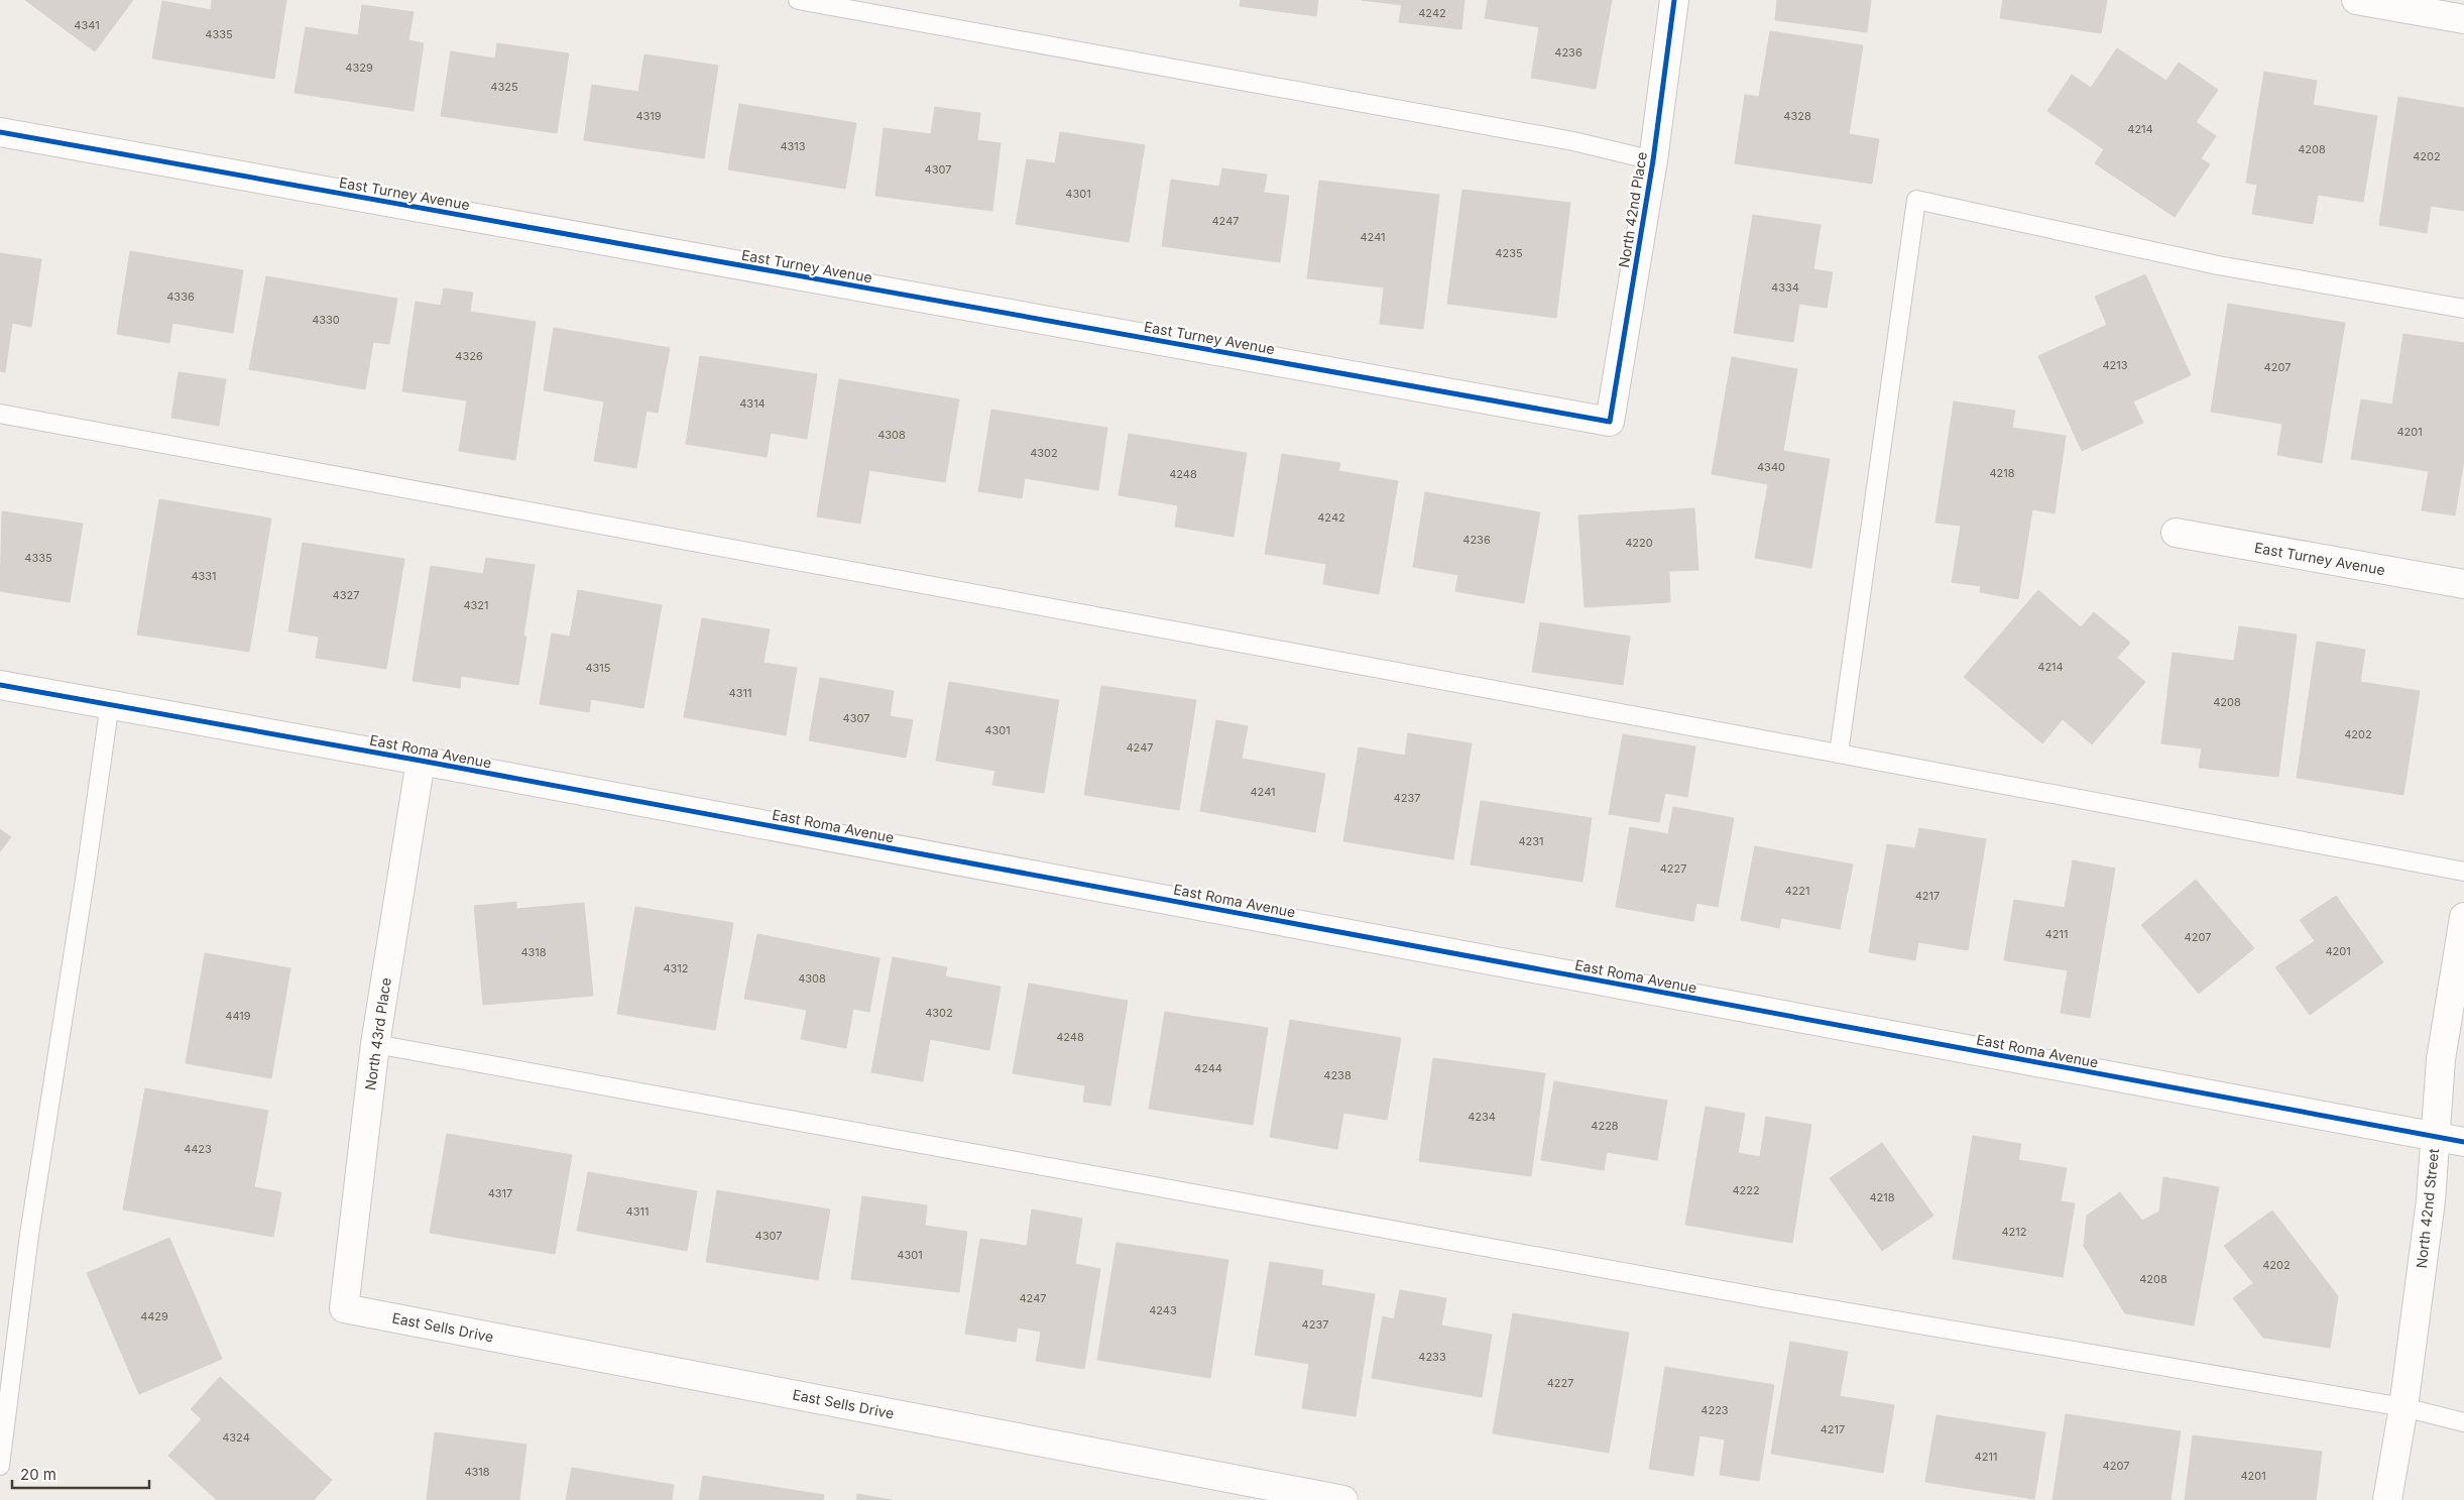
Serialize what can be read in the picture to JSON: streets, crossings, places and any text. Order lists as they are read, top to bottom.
{
  "streets": {
    "street": [
      "East Turney Avenue",
      "North 42nd Place",
      "East Roma Avenue",
      "North 43rd Place",
      "North 42nd Street",
      "East Sells Drive"
    ]
  },
  "crossings": [
    ["East Turney Avenue", "North 42nd Place"],
    ["East Roma Avenue", "North 43rd Place"],
    ["East Roma Avenue", "North 42nd Street"],
    ["North 43rd Place", "East Sells Drive"]
  ],
  "house_numbers": [
    "4242",
    "4341",
    "4335",
    "4236",
    "4329",
    "4325",
    "4319",
    "4328",
    "4214",
    "4313",
    "4208",
    "4202",
    "4307",
    "4301",
    "4247",
    "4241",
    "4235",
    "4334",
    "4336",
    "4330",
    "4326",
    "4213",
    "4207",
    "4314",
    "4201",
    "4308",
    "4302",
    "4340",
    "4218",
    "4248",
    "4242",
    "4236",
    "4220",
    "4335",
    "4331",
    "4327",
    "4321",
    "4214",
    "4315",
    "4311",
    "4208",
    "4307",
    "4301",
    "4202",
    "4247",
    "4241",
    "4237",
    "4231",
    "4227",
    "4221",
    "4217",
    "4211",
    "4207",
    "4201",
    "4318",
    "4312",
    "4308",
    "4302",
    "4419",
    "4248",
    "4244",
    "4238",
    "4234",
    "4228",
    "4423",
    "4222",
    "4317",
    "4218",
    "4311",
    "4212",
    "4307",
    "4301",
    "4202",
    "4208",
    "4247",
    "4243",
    "4429",
    "4237",
    "4233",
    "4227",
    "4223",
    "4217",
    "4324",
    "4211",
    "4207",
    "4318",
    "4201"
  ],
  "scale_bar": "20 m"
}
